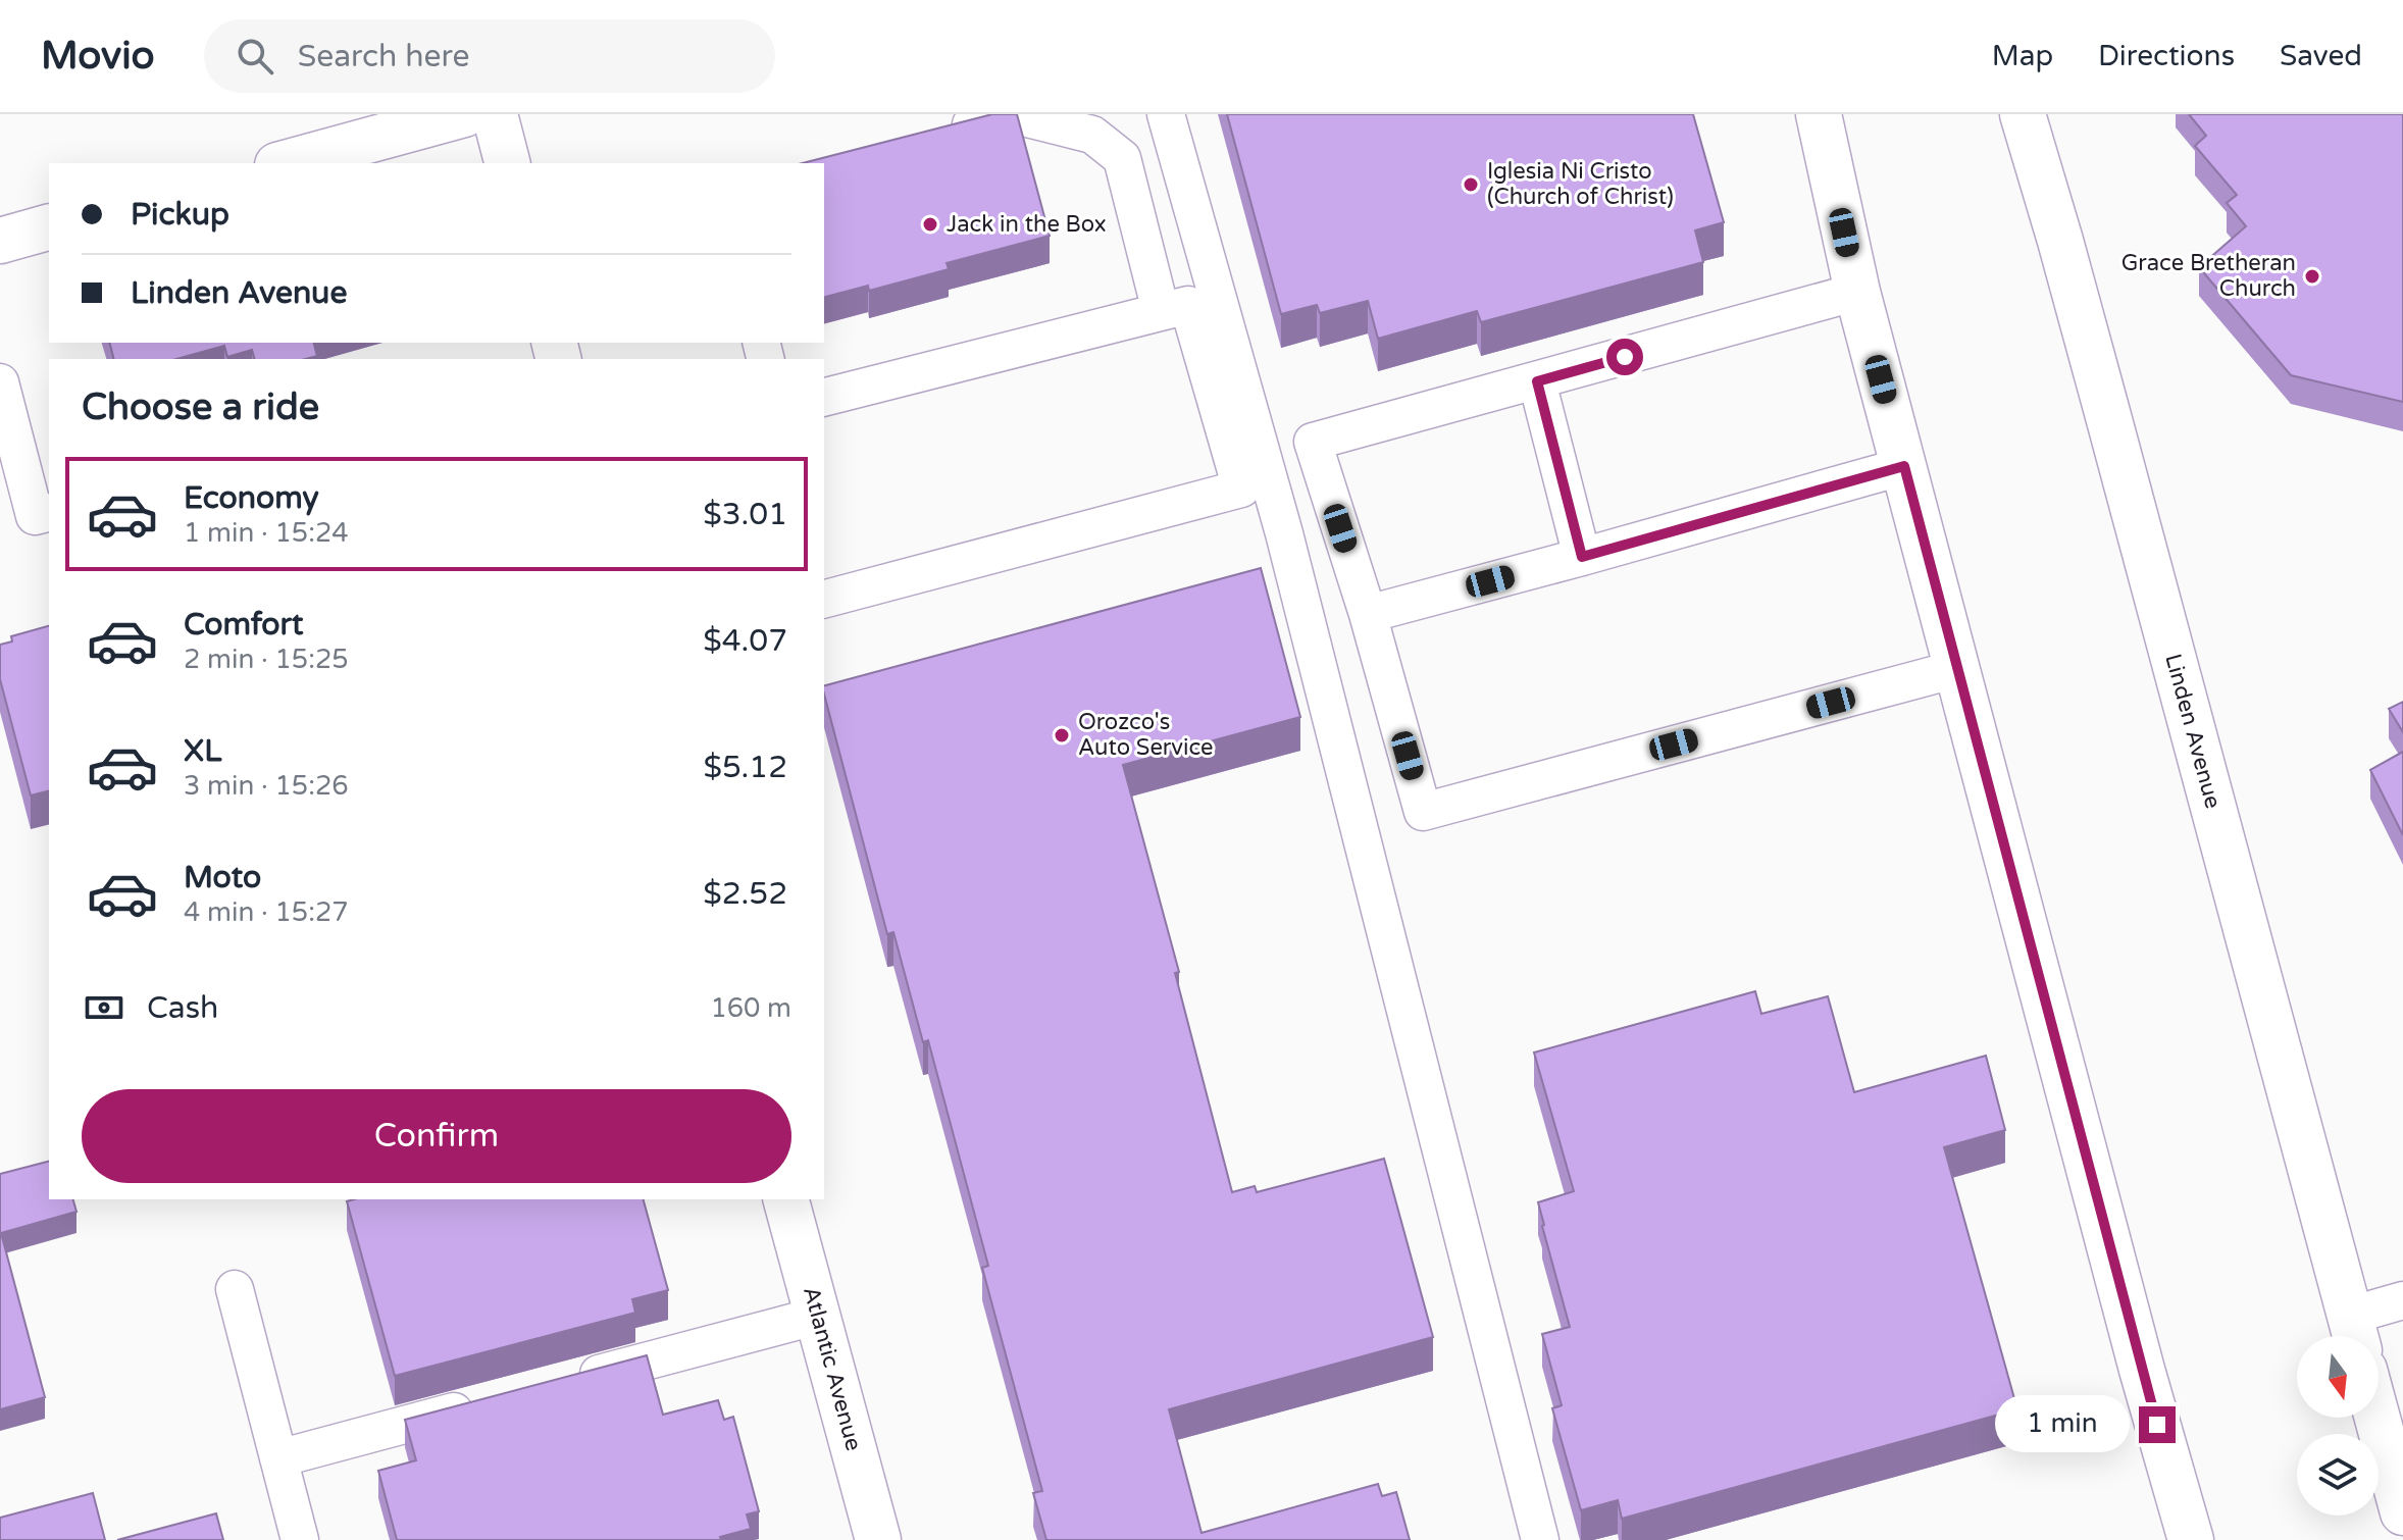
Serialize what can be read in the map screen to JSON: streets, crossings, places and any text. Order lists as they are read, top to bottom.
{
  "streets": {
    "street": ["Linden Avenue", "Atlantic Avenue"]
  },
  "places": [
    "Iglesia Ni Cristo (Church of Christ)",
    "Jack in the Box",
    "Grace Bretheran Church",
    "Orozco's Auto Service"
  ],
  "north": "bottom",
  "page": {
    "header": "Movio",
    "search": "Search here",
    "nav": ["Map", "Directions", "Saved"],
    "banner": ["Pickup", "Linden Avenue"],
    "heading": "Choose a ride",
    "list": [
      {
        "name": "Economy",
        "note": "1 min · 15:24",
        "value": "$3.01"
      },
      {
        "name": "Comfort",
        "note": "2 min · 15:25",
        "value": "$4.07"
      },
      {
        "name": "XL",
        "note": "3 min · 15:26",
        "value": "$5.12"
      },
      {
        "name": "Moto",
        "note": "4 min · 15:27",
        "value": "$2.52"
      }
    ],
    "pay": ["Cash", "160 m"],
    "buttons": "Confirm",
    "bubble": "1 min"
  }
}
